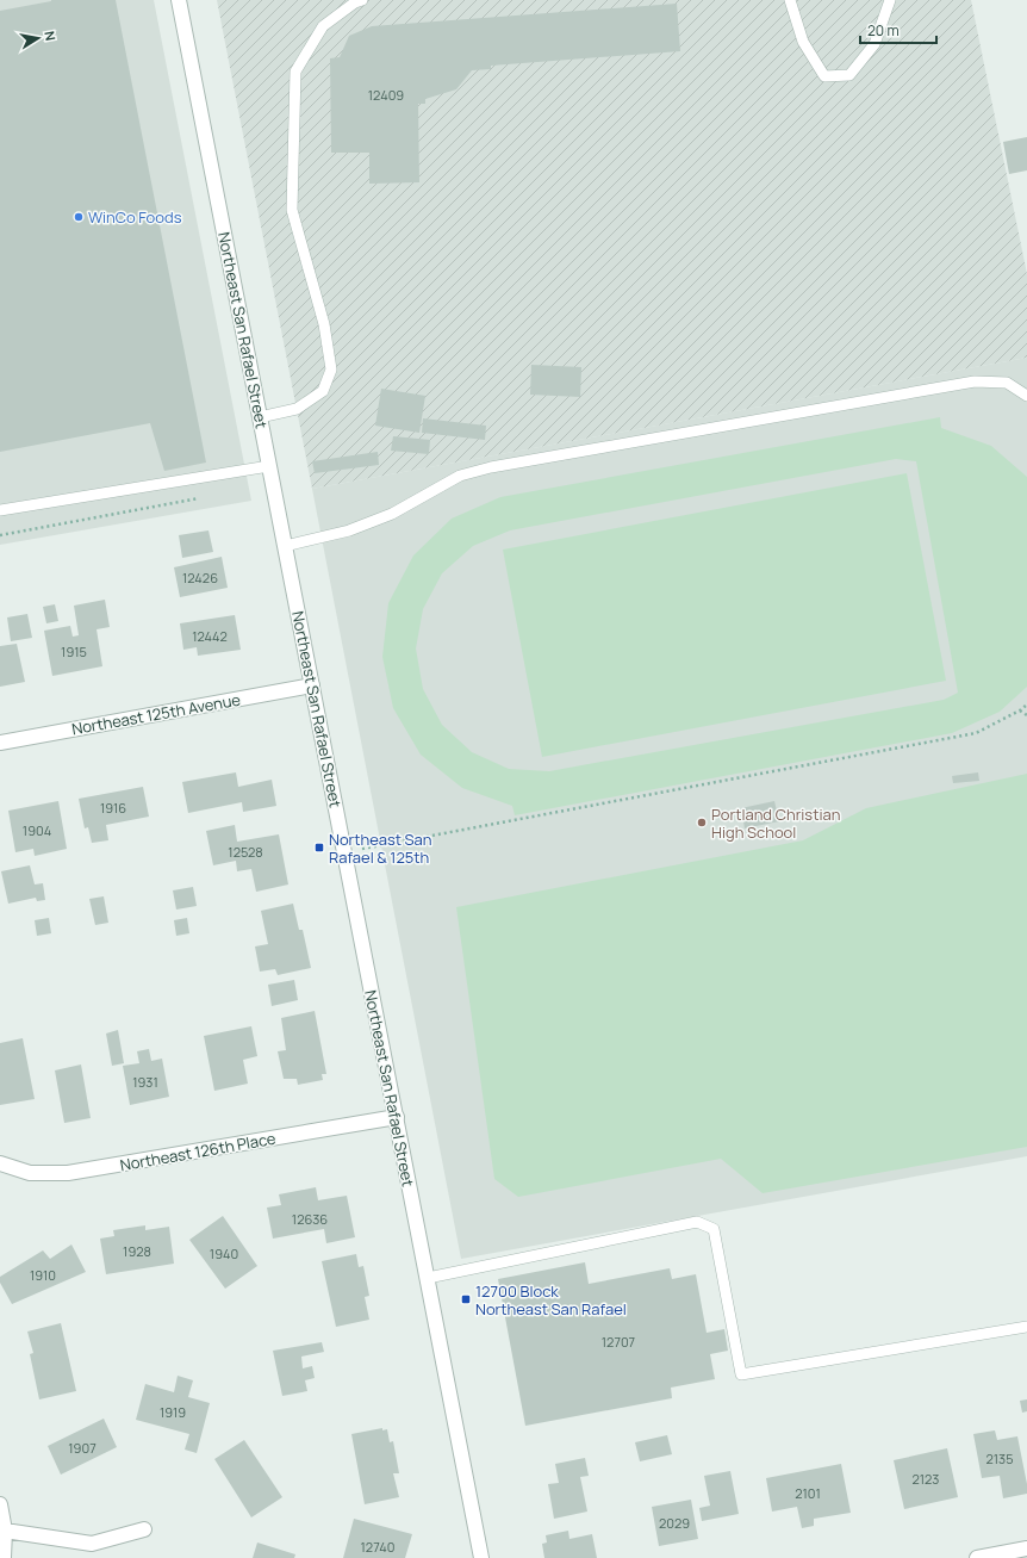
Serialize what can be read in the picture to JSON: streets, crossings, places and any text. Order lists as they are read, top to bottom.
{
  "streets": {
    "street": ["Northeast San Rafael Street", "Northeast 125th Avenue", "Northeast 126th Place"]
  },
  "crossings": [
    ["Northeast San Rafael Street", "Northeast 125th Avenue"],
    ["Northeast San Rafael Street", "Northeast 126th Place"]
  ],
  "places": {
    "other": ["WinCo Foods", "Portland Christian High School"],
    "transit": ["Northeast San Rafael & 125th", "12700 Block Northeast San Rafael"]
  },
  "house_numbers": [
    "12409",
    "12426",
    "12442",
    "1915",
    "1916",
    "1904",
    "12528",
    "1931",
    "12636",
    "1928",
    "1940",
    "1910",
    "12707",
    "1919",
    "1907",
    "2135",
    "2123",
    "2101",
    "2029",
    "12740"
  ],
  "scale_bar": "20 m",
  "north": "right"
}
